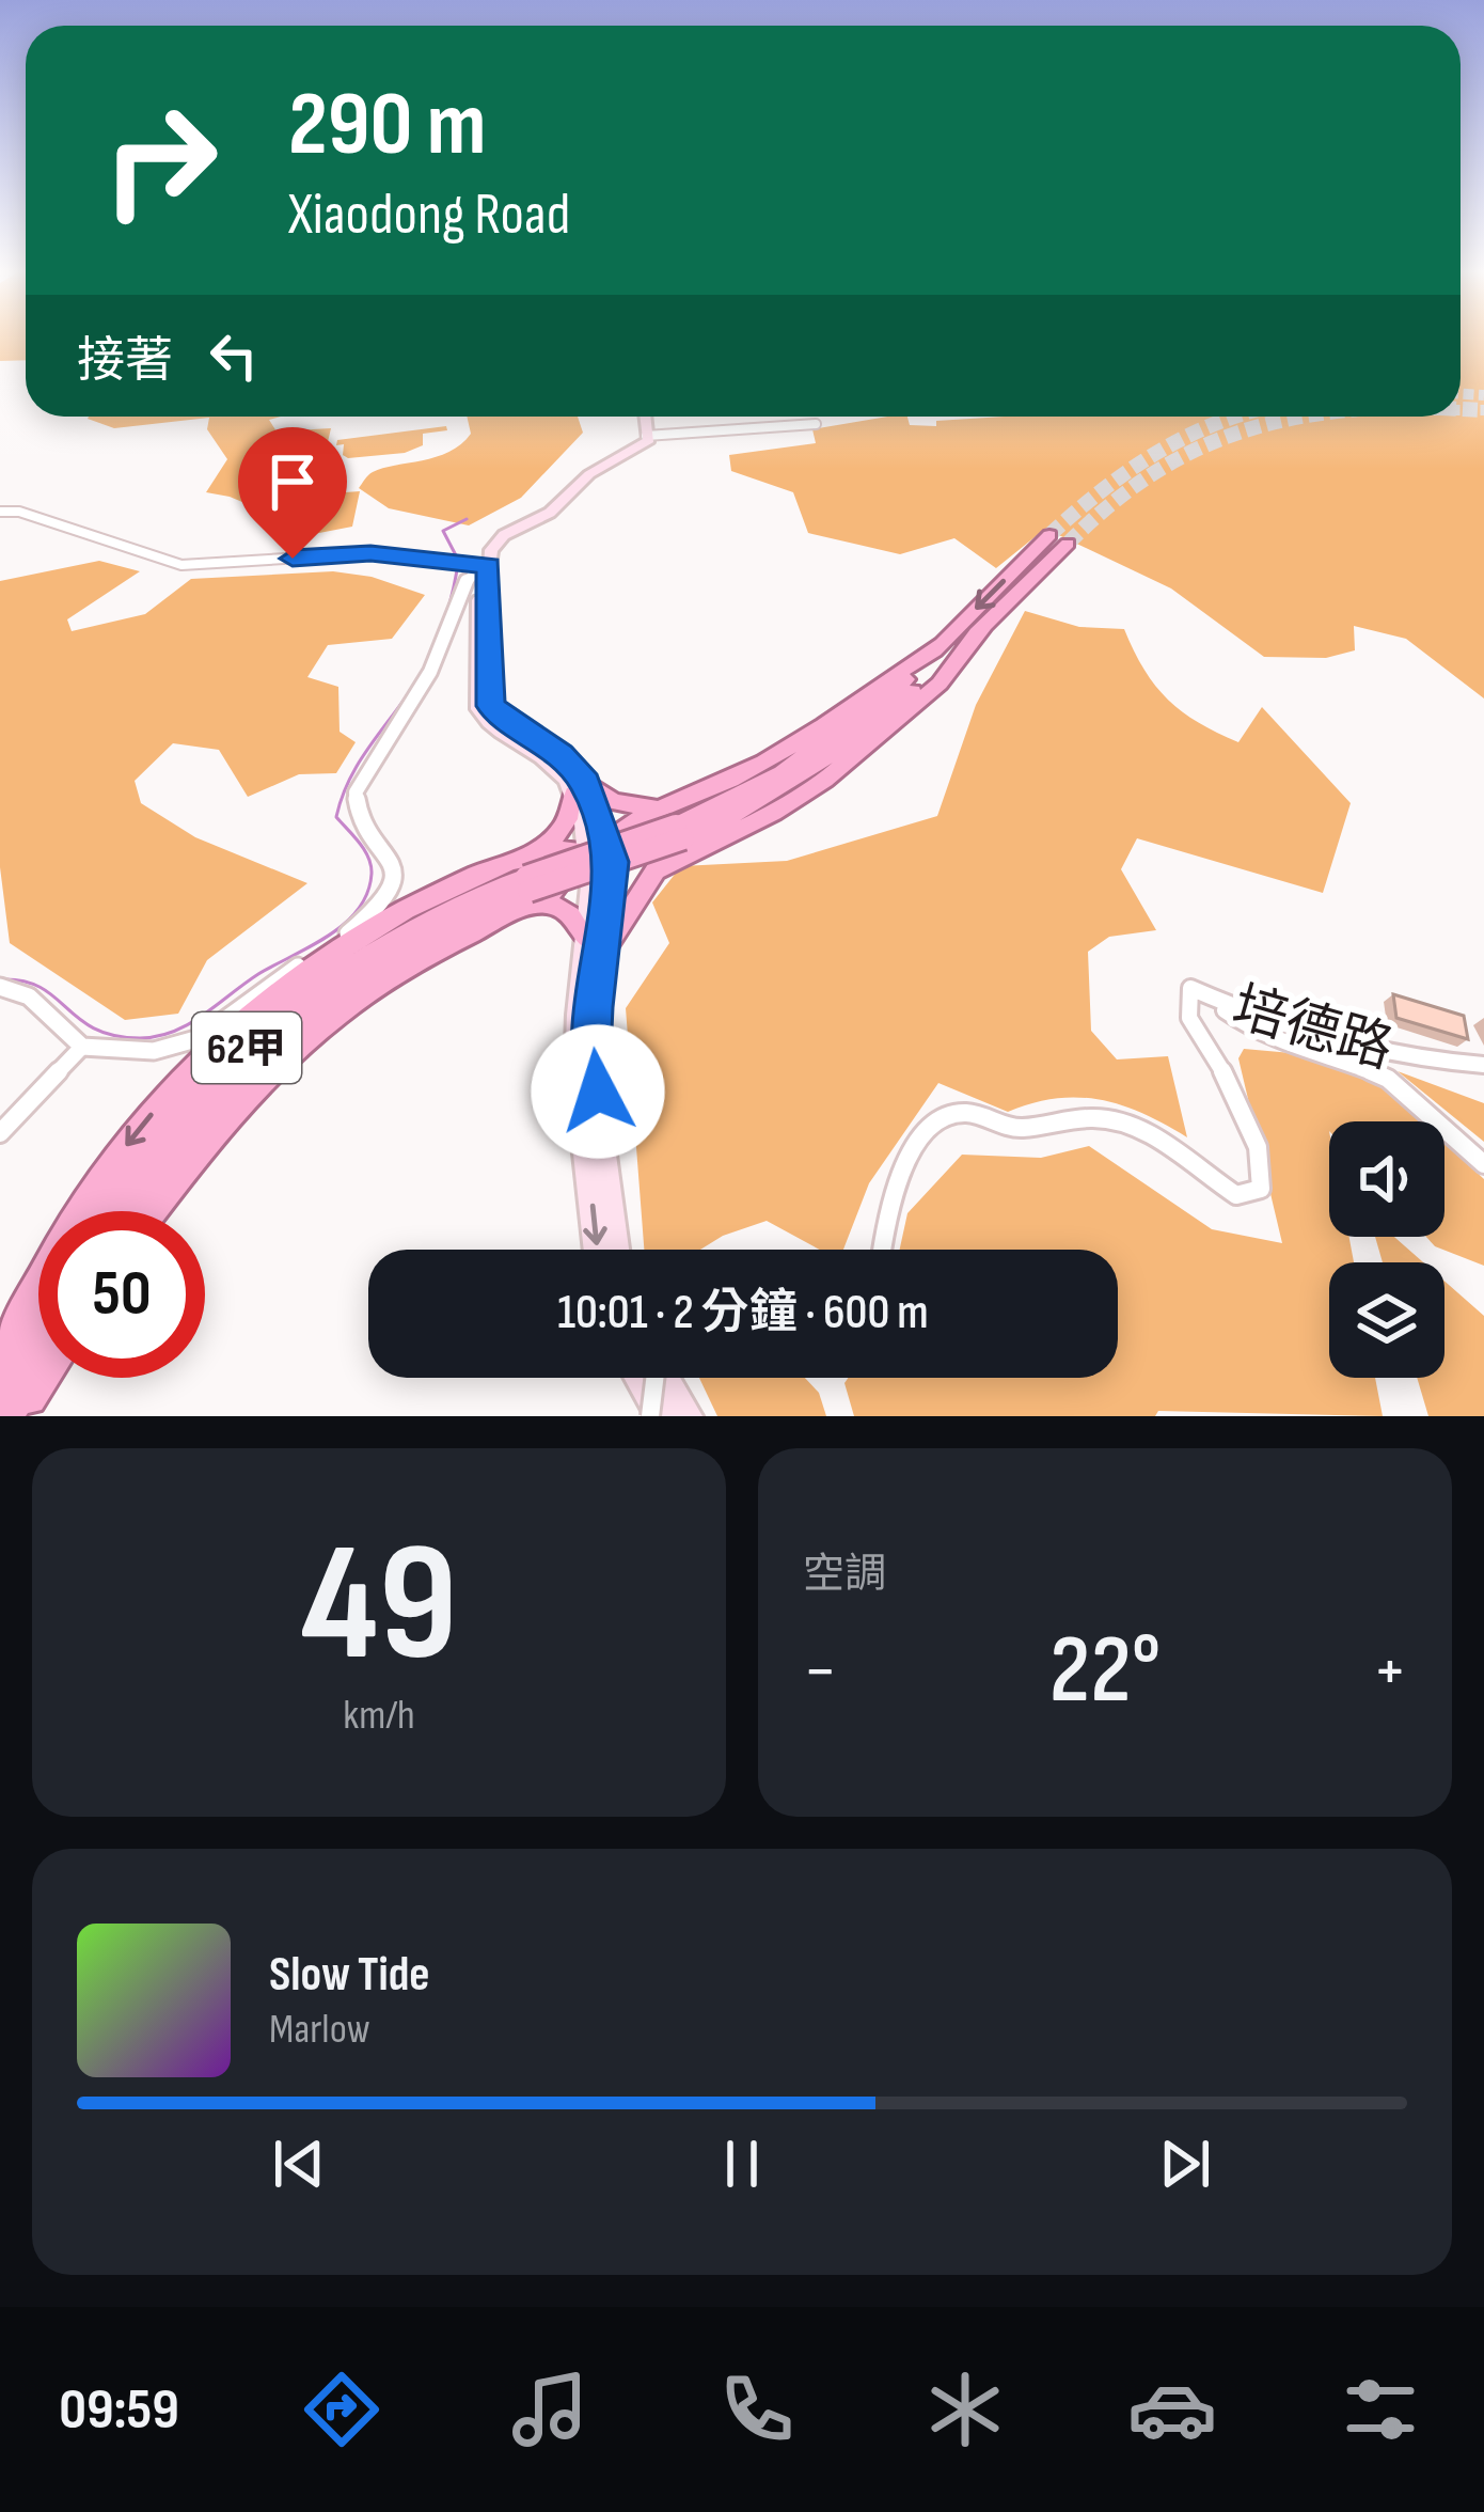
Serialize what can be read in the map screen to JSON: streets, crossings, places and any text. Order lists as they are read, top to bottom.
{
  "streets": {
    "highway": ["62甲"],
    "street": ["培德路"]
  },
  "page": {
    "turn": ["290 m", "Xiaodong Road"],
    "then": "接著",
    "limit": "50",
    "trip": "10:01 · 2 分鐘 · 600 m",
    "tile": [
      ["49", "km/h"],
      "空調"
    ],
    "heat": ["−", "22°", "+"],
    "song": ["Slow Tide", "Marlow"],
    "tabs": "09:59"
  }
}
